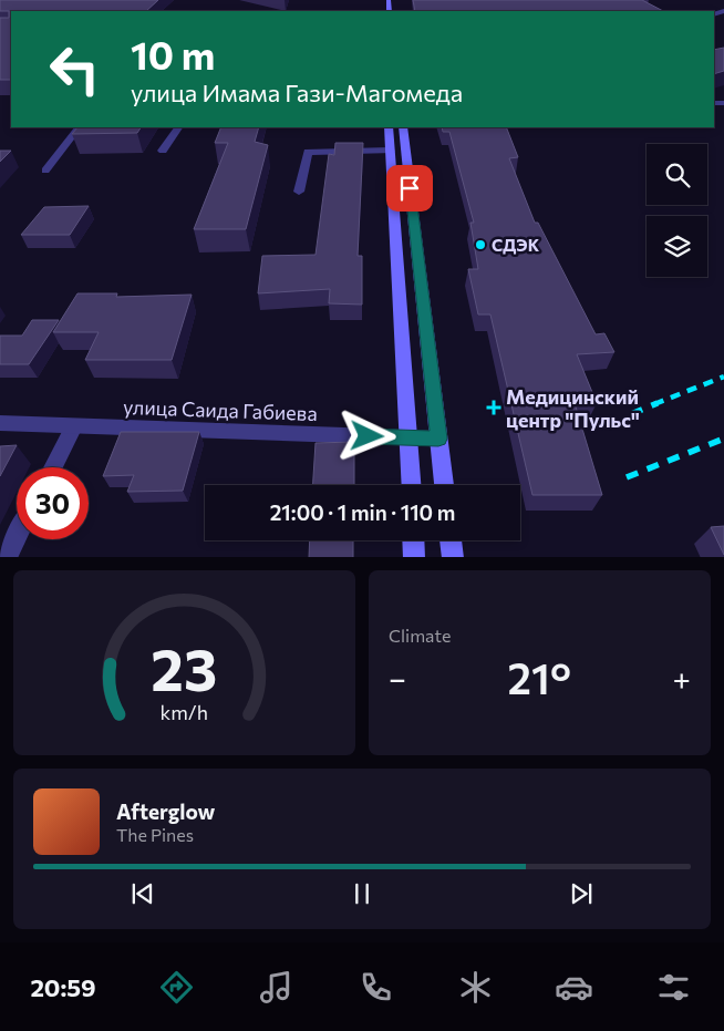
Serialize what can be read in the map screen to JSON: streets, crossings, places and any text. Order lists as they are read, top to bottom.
{
  "streets": {
    "street": ["улица Саида Габиева"]
  },
  "places": {
    "other": ["СДЭК"],
    "health": ["Медицинский центр \"Пульс\""]
  },
  "page": {
    "turn": ["10 m", "улица Имама Гази-Магомеда"],
    "limit": "30",
    "trip": "21:00 · 1 min · 110 m",
    "tile": "Climate",
    "heat": ["−", "21°", "+"],
    "song": ["Afterglow", "The Pines"],
    "tabs": "20:59",
    "gauge": ["23", "km/h"]
  }
}
